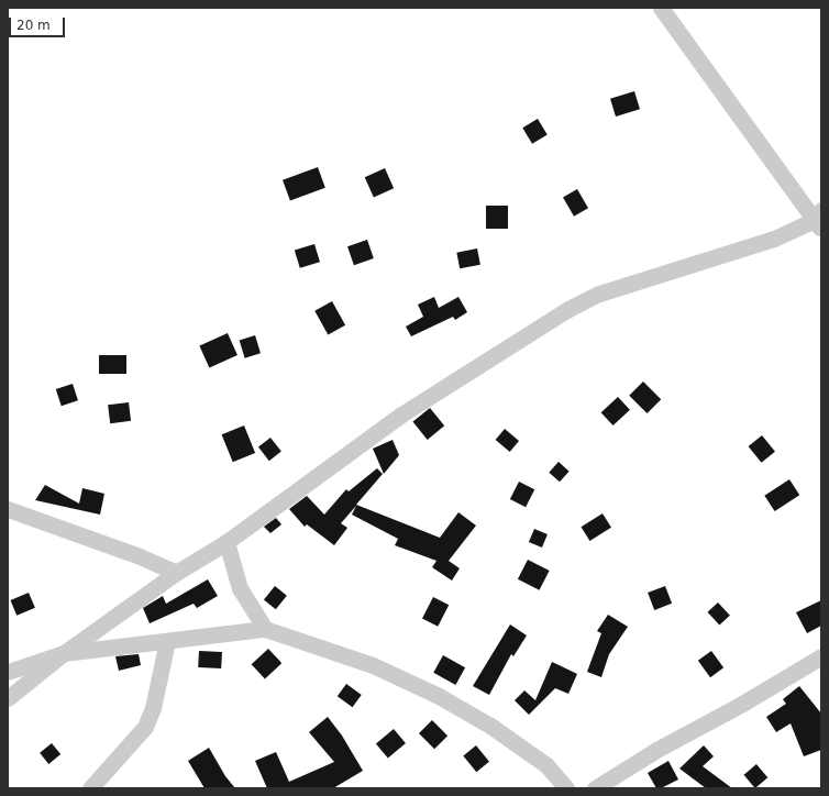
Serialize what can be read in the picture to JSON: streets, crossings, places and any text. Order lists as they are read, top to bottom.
{
  "scale_bar": "20 m"
}
